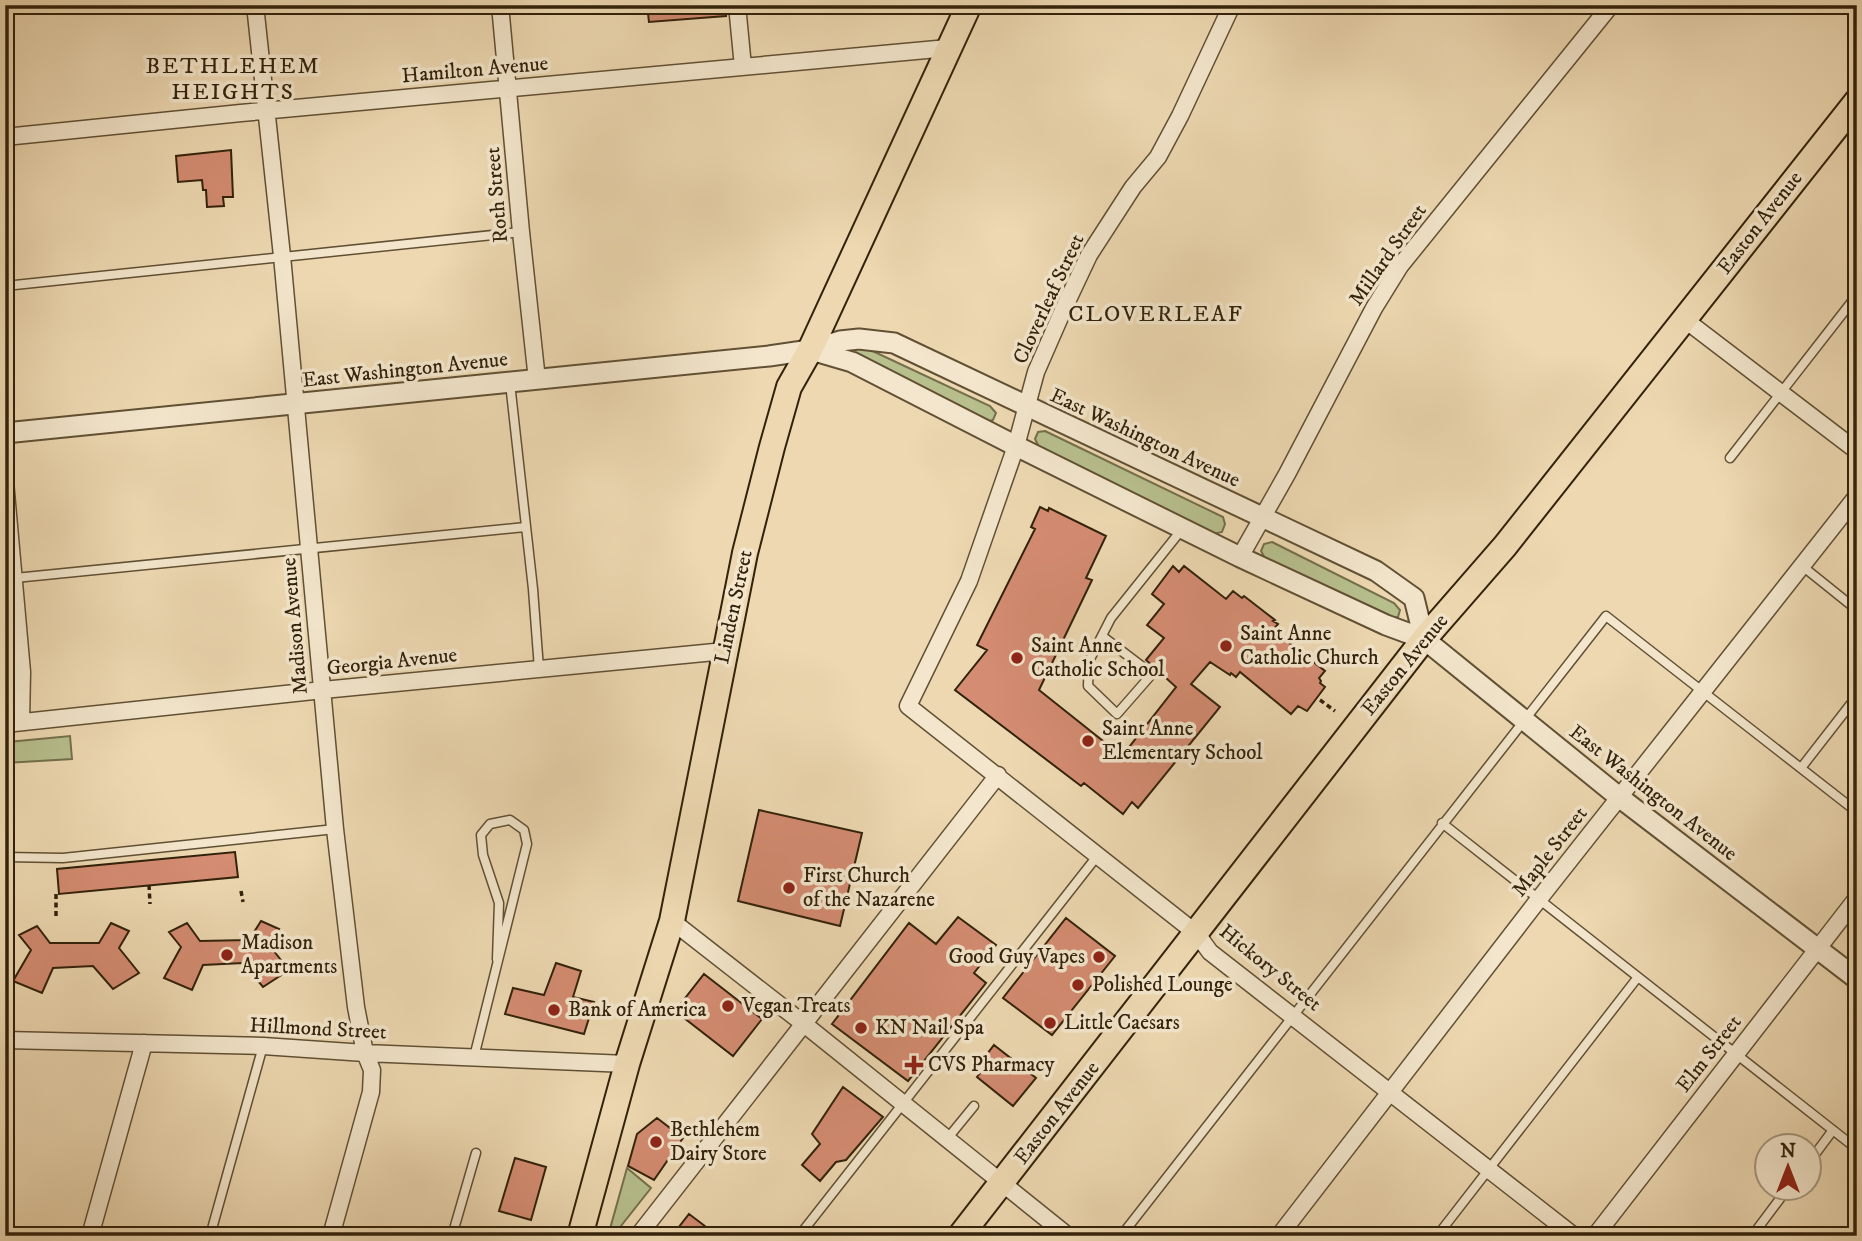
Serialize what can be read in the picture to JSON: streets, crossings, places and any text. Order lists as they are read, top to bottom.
{
  "streets": {
    "main road": ["Easton Avenue", "Linden Street"],
    "street": [
      "Hamilton Avenue",
      "Roth Street",
      "Millard Street",
      "Cloverleaf Street",
      "East Washington Avenue",
      "Madison Avenue",
      "Georgia Avenue",
      "Maple Street",
      "Hickory Street",
      "Hillmond Street",
      "Elm Street"
    ]
  },
  "crossings": [
    ["Hamilton Avenue", "Roth Street"],
    ["Hamilton Avenue", "Linden Street"],
    ["Hamilton Avenue", "Madison Avenue"],
    ["Roth Street", "East Washington Avenue"],
    ["Easton Avenue", "East Washington Avenue"],
    ["Easton Avenue", "Hickory Street"],
    ["Millard Street", "East Washington Avenue"],
    ["Cloverleaf Street", "East Washington Avenue"],
    ["Cloverleaf Street", "Hickory Street"],
    ["East Washington Avenue", "Linden Street"],
    ["East Washington Avenue", "Madison Avenue"],
    ["East Washington Avenue", "Maple Street"],
    ["East Washington Avenue", "Elm Street"],
    ["Linden Street", "Georgia Avenue"],
    ["Linden Street", "Hillmond Street"],
    ["Madison Avenue", "Georgia Avenue"],
    ["Madison Avenue", "Hillmond Street"],
    ["Maple Street", "Hickory Street"]
  ],
  "districts": ["BETHLEHEM HEIGHTS", "CLOVERLEAF"],
  "places": {
    "other": [
      "Saint Anne Catholic Church",
      "Saint Anne Catholic School",
      "Saint Anne Elementary School",
      "First Church of the Nazarene",
      "Madison Apartments",
      "Good Guy Vapes",
      "Polished Lounge",
      "Vegan Treats",
      "Bank of America",
      "Little Caesars",
      "KN Nail Spa",
      "Bethlehem Dairy Store"
    ],
    "health": ["CVS Pharmacy"]
  },
  "north": "top"
}
